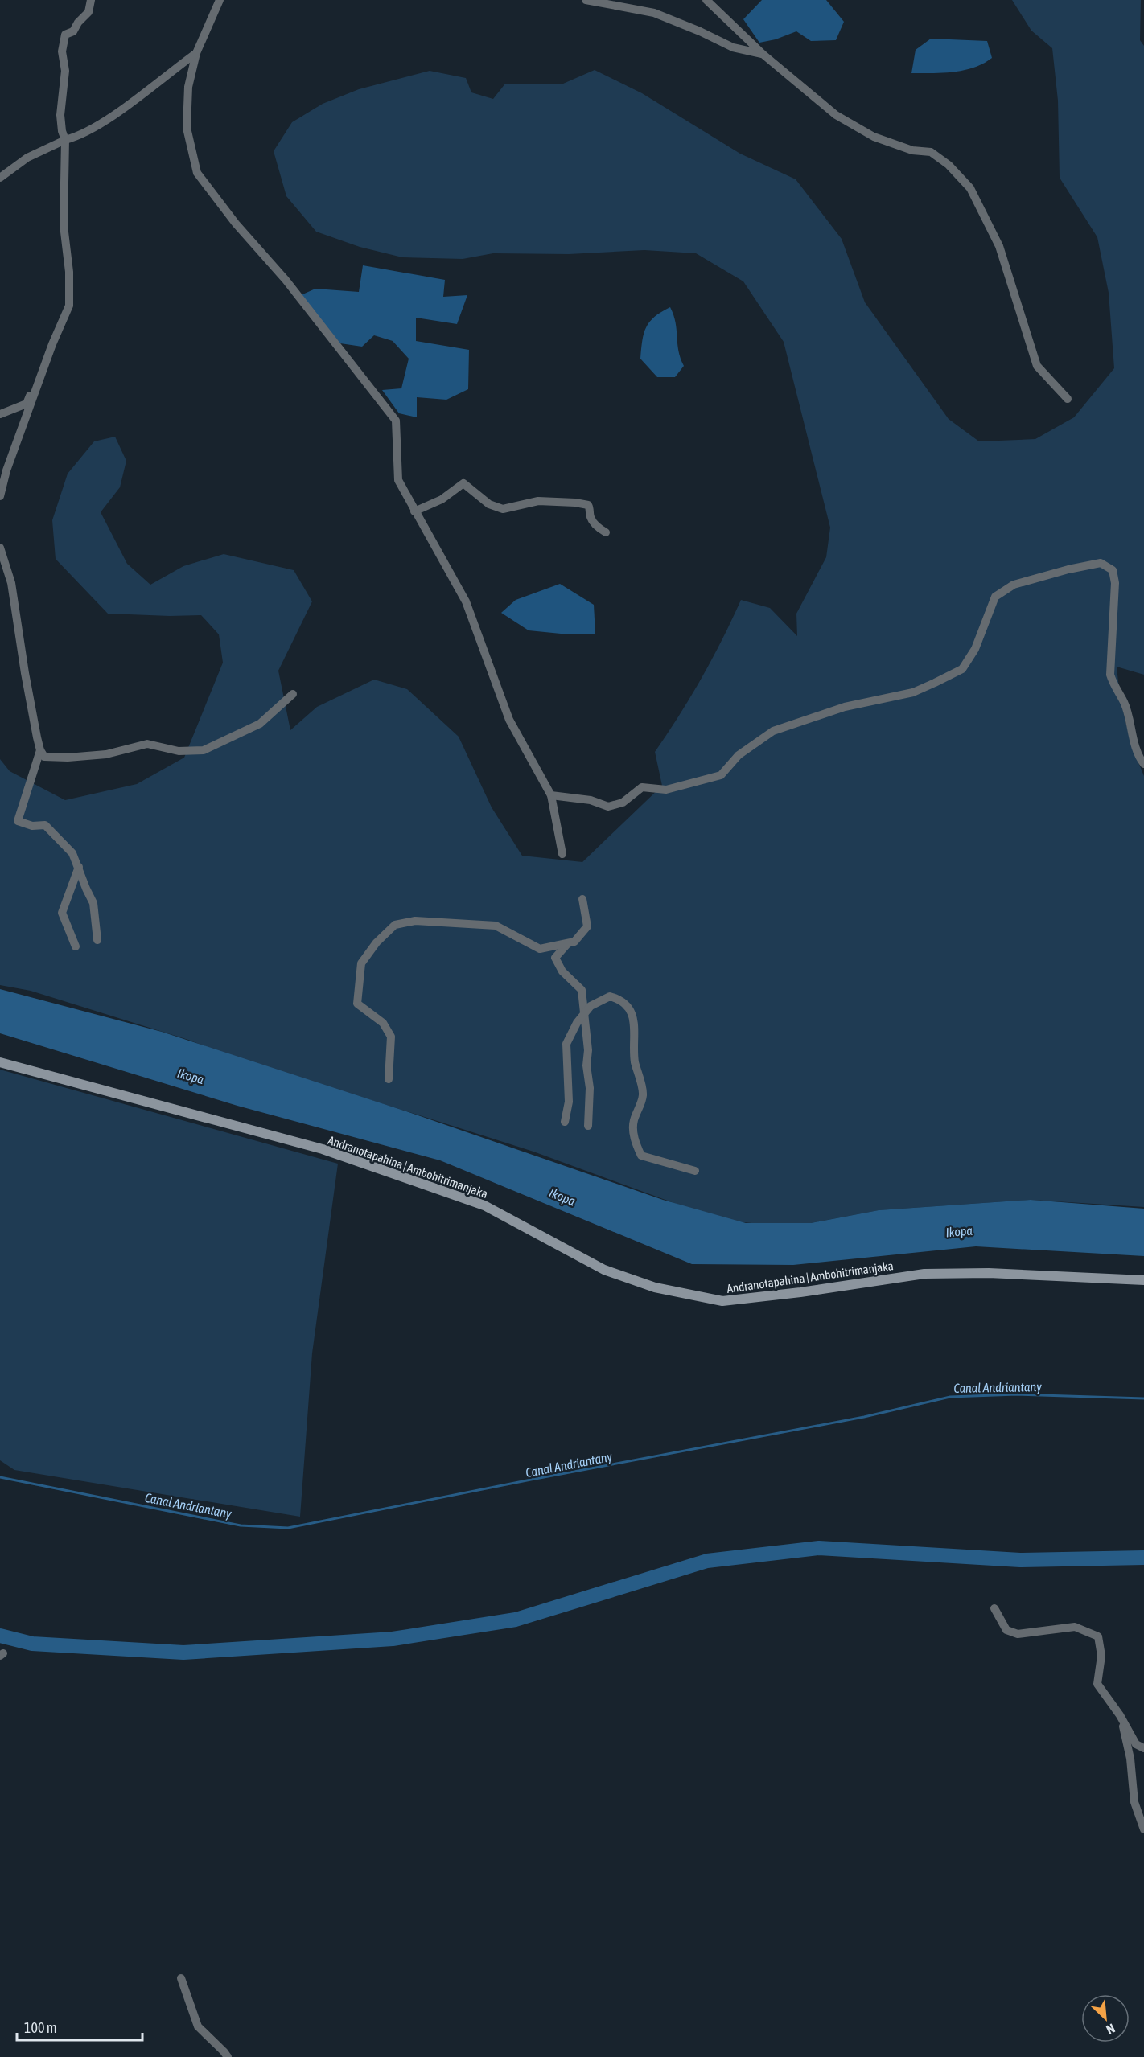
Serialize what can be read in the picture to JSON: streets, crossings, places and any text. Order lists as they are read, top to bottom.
{
  "streets": {
    "main road": ["Andranotapahina | Ambohitrimanjaka"]
  },
  "water": ["Ikopa", "Canal Andriantany"],
  "scale_bar": "100 m",
  "north": "bottom right"
}
